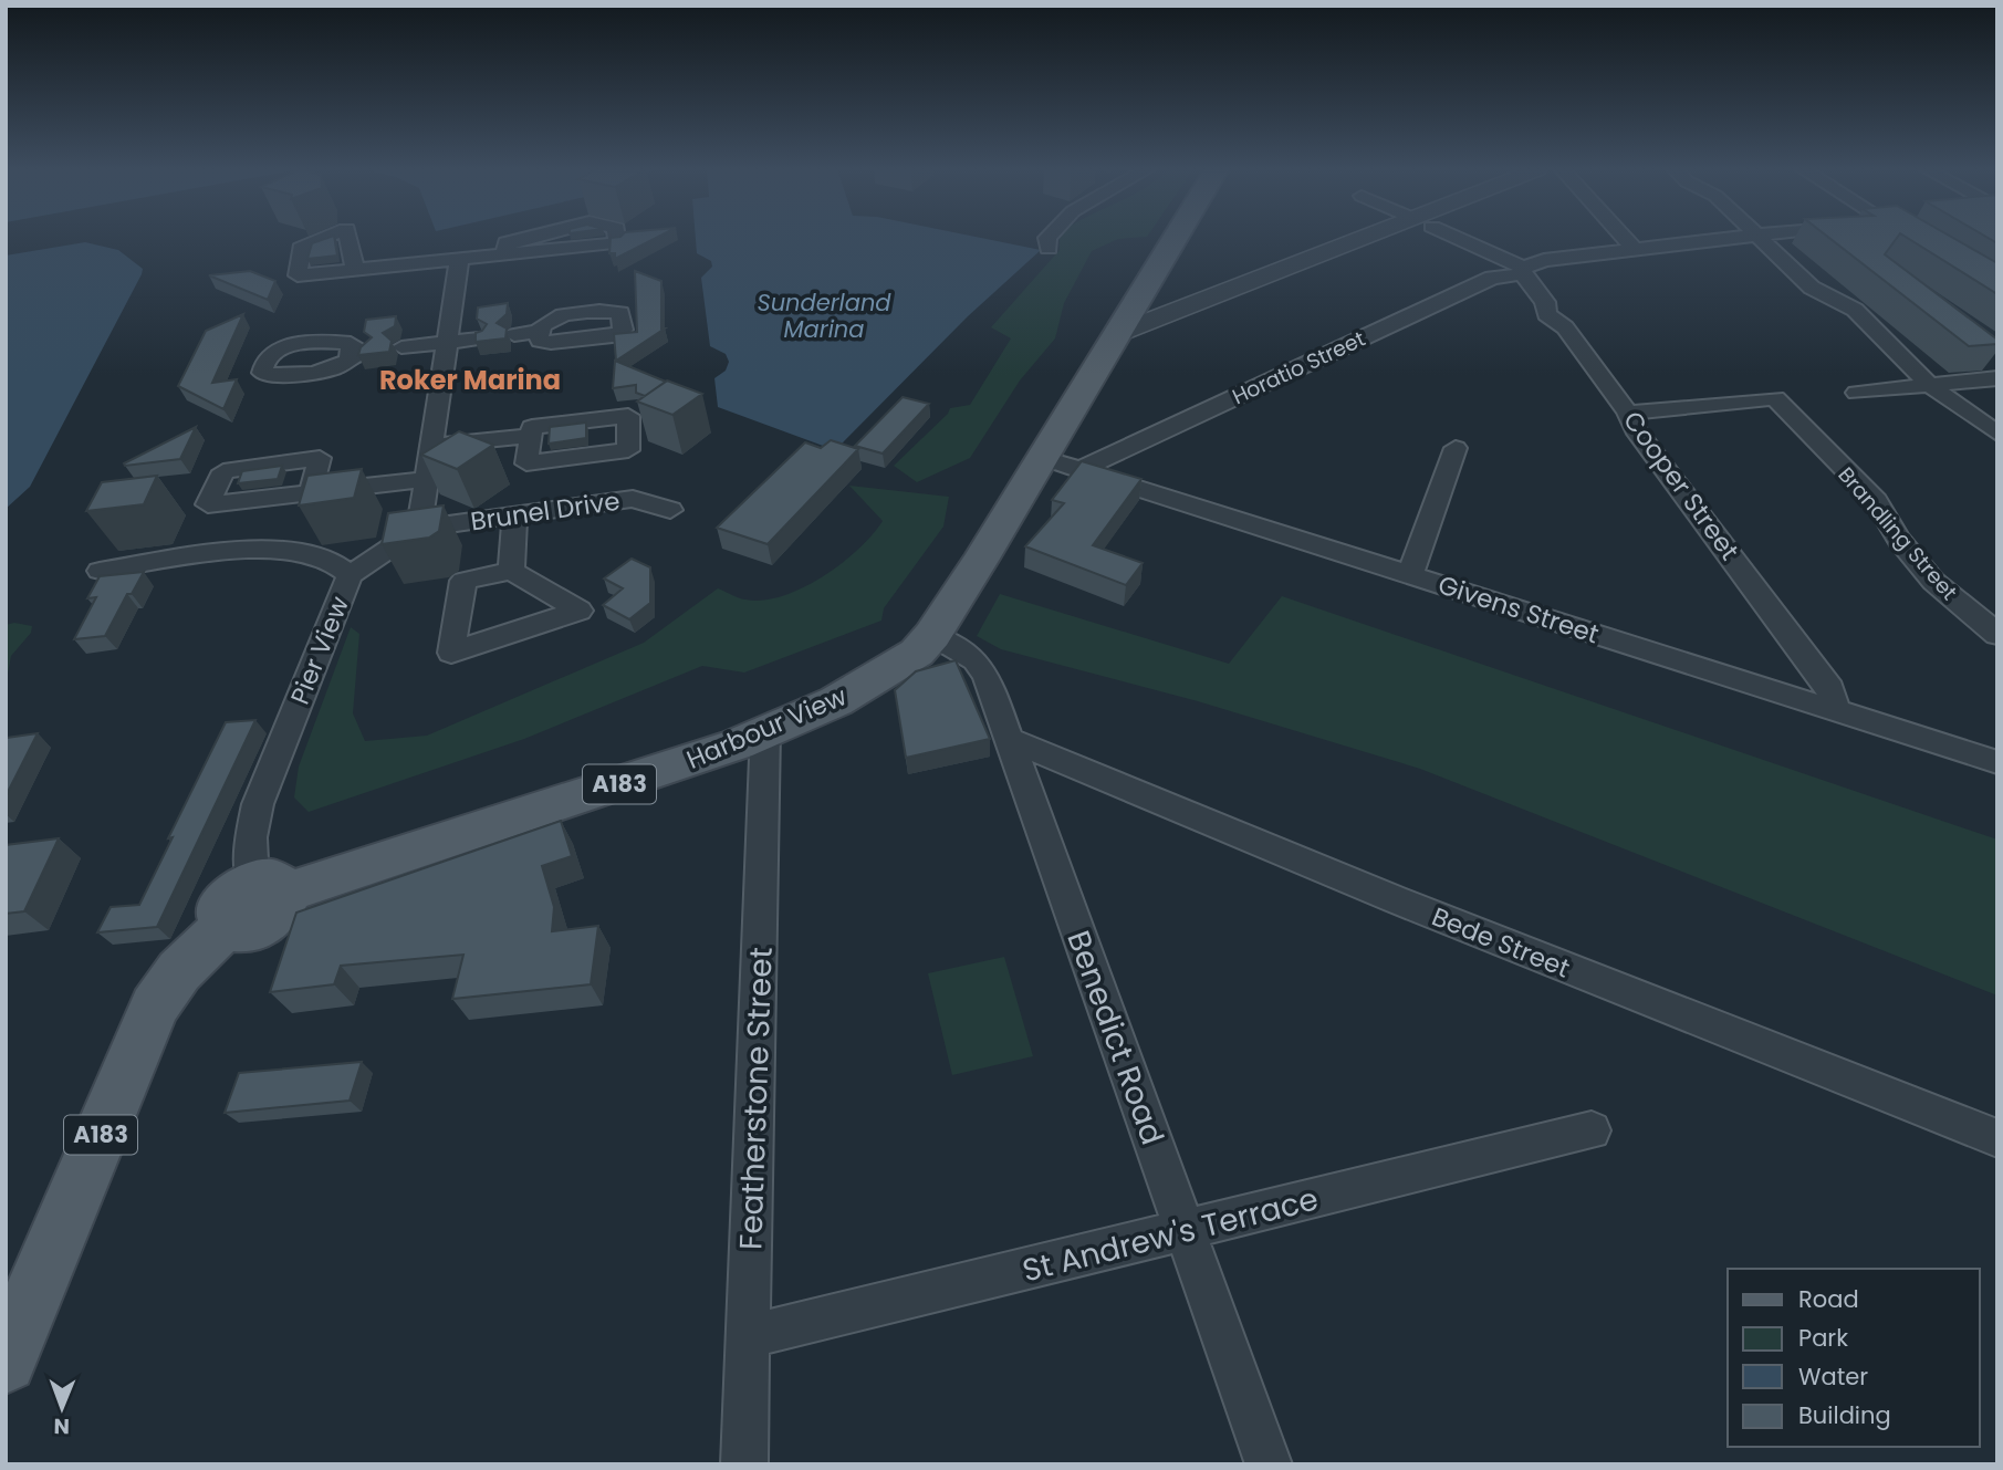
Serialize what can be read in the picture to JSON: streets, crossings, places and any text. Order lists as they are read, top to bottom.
{
  "streets": {
    "main road": ["Harbour View", "A183"],
    "street": [
      "Horatio Street",
      "Cooper Street",
      "Brunel Drive",
      "Brandling Street",
      "Givens Street",
      "Pier View",
      "Bede Street",
      "Benedict Road",
      "Featherstone Street",
      "St Andrew's Terrace"
    ]
  },
  "crossings": [
    ["Horatio Street", "Cooper Street"],
    ["Horatio Street", "Givens Street"],
    ["Cooper Street", "Brandling Street"],
    ["Cooper Street", "Givens Street"],
    ["Givens Street", "Harbour View"],
    ["Pier View", "Harbour View"],
    ["Pier View", "A183"],
    ["Harbour View", "A183"],
    ["Harbour View", "Benedict Road"],
    ["Harbour View", "Featherstone Street"],
    ["Bede Street", "Benedict Road"],
    ["Benedict Road", "St Andrew's Terrace"],
    ["Featherstone Street", "St Andrew's Terrace"]
  ],
  "districts": ["Roker Marina"],
  "water": ["Sunderland Marina"],
  "legend": [
    "Road",
    "Park",
    "Water",
    "Building"
  ],
  "north": "bottom"
}
